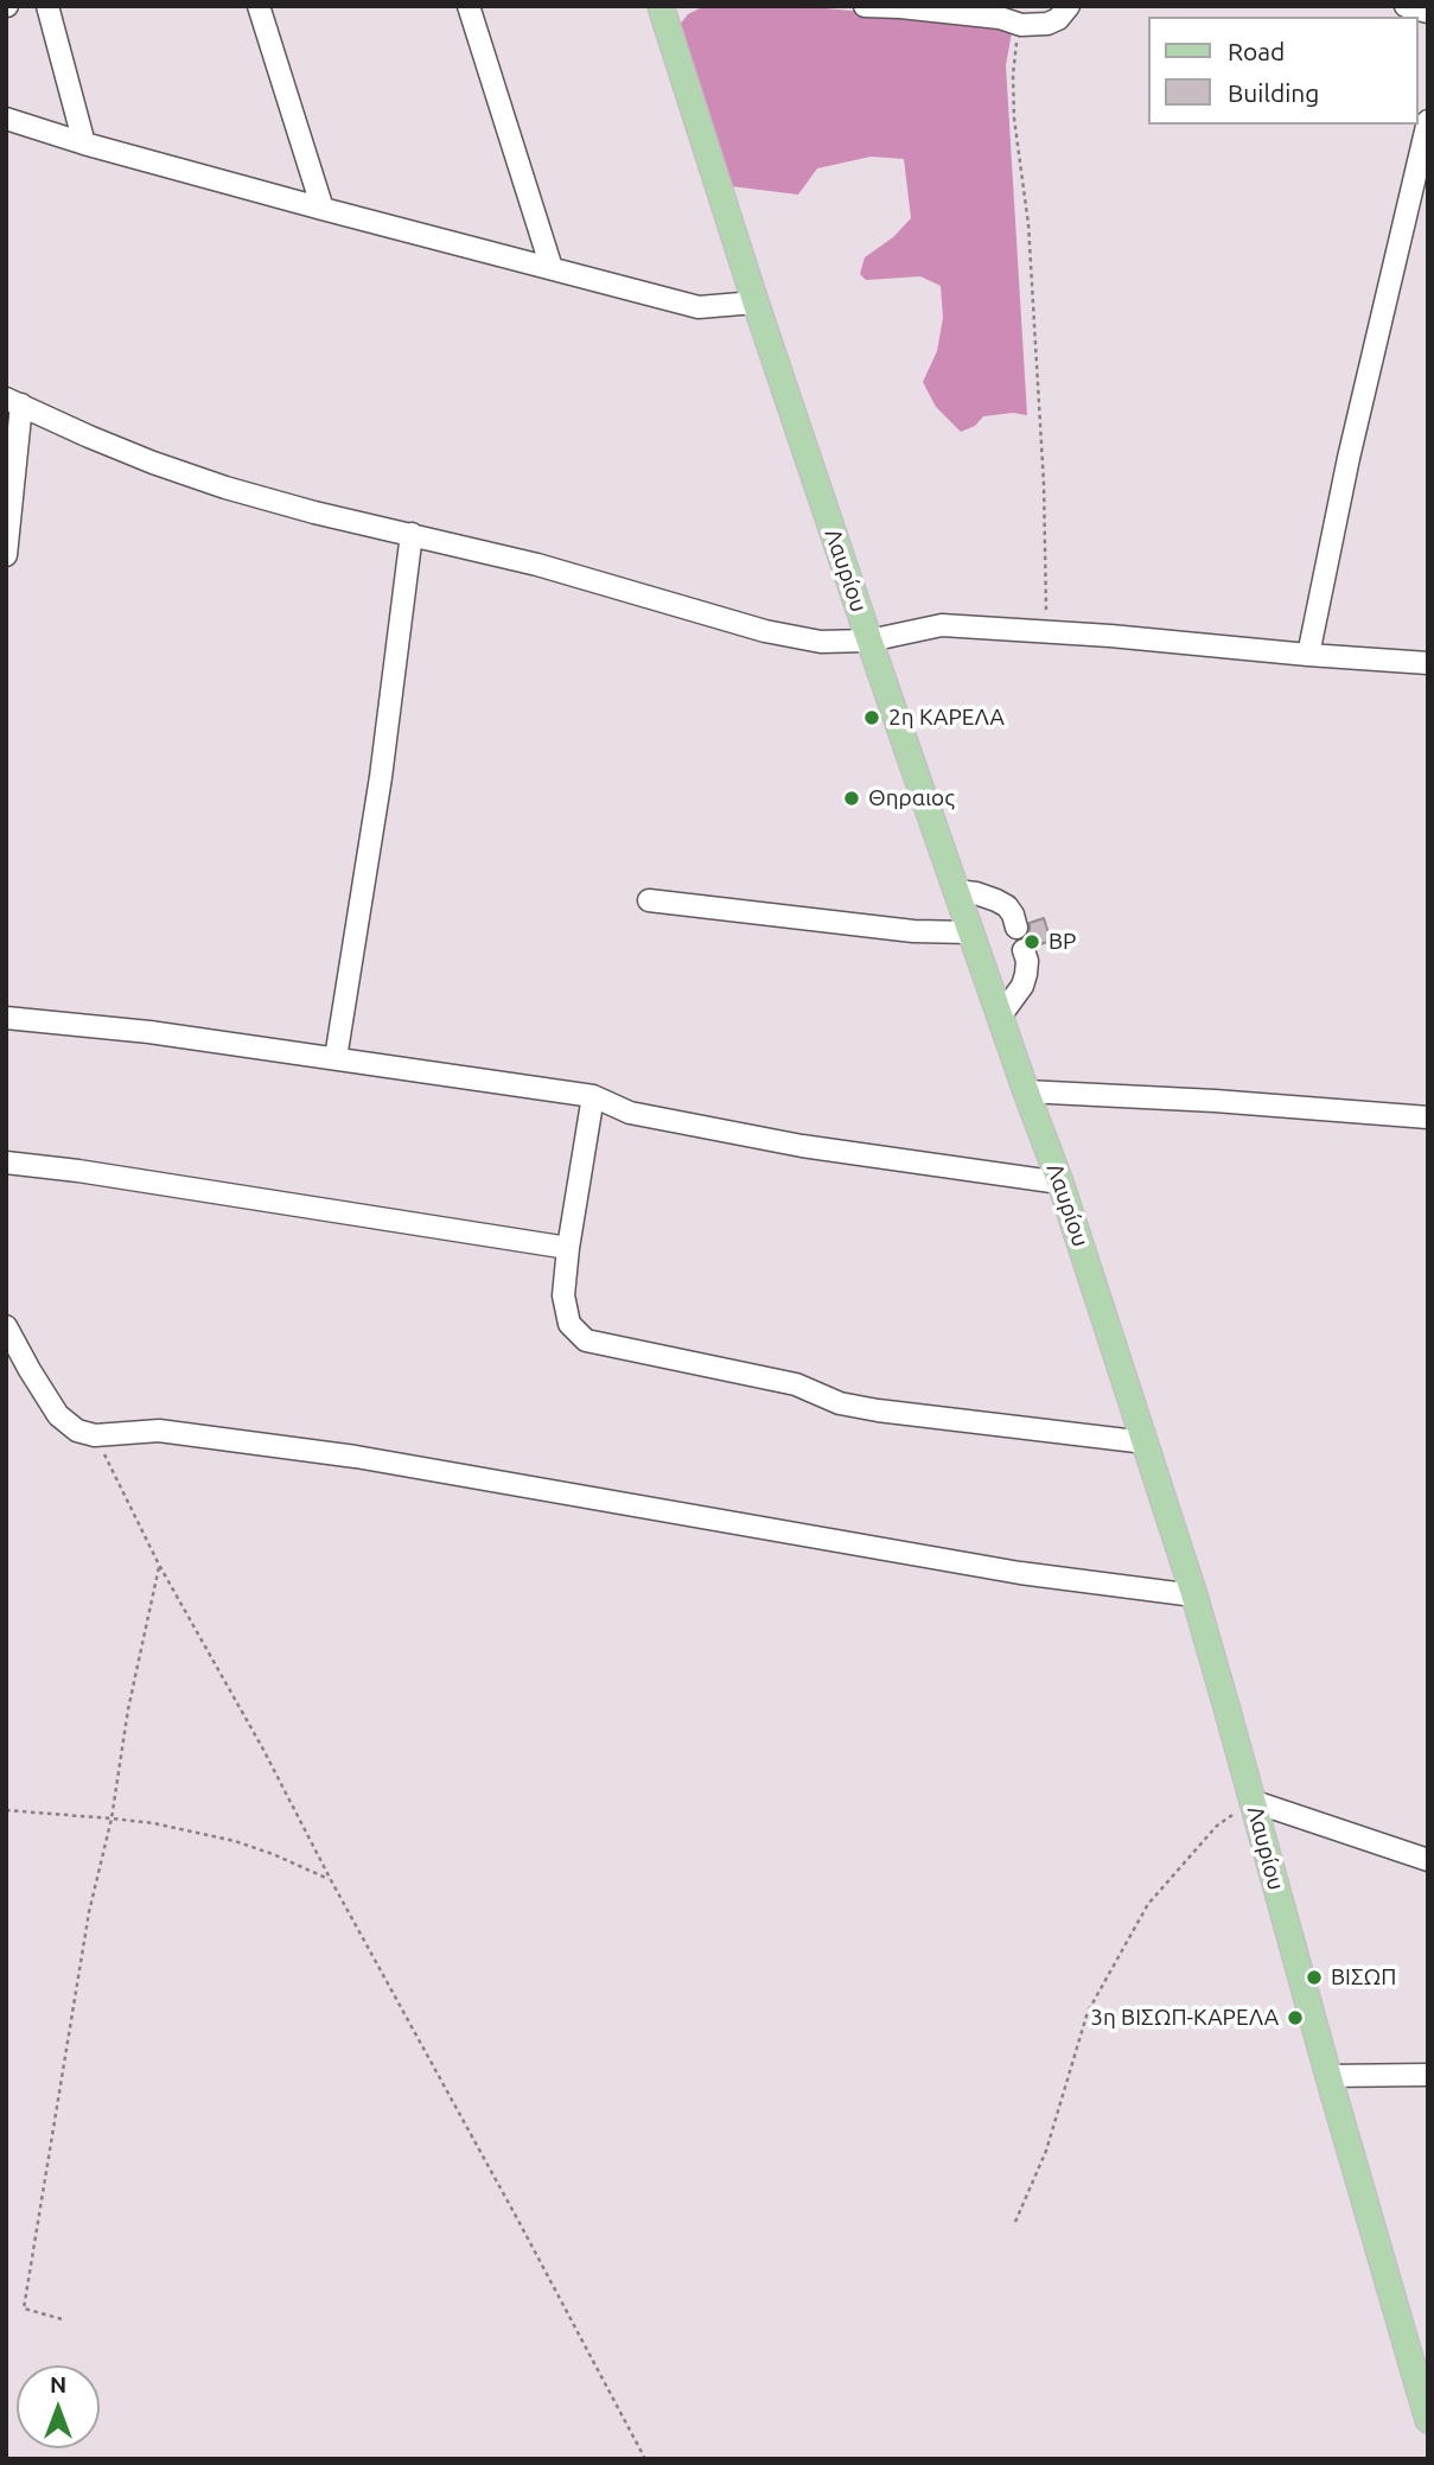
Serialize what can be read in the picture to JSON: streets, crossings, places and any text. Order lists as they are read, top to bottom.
{
  "streets": {
    "main road": ["Λαυρίου"]
  },
  "places": [
    "2η ΚΑΡΕΛΑ",
    "Θηραιος",
    "BP",
    "ΒΙΣΩΠ",
    "3η ΒΙΣΩΠ-ΚΑΡΕΛΑ"
  ],
  "legend": ["Road", "Building"],
  "north": "top"
}
